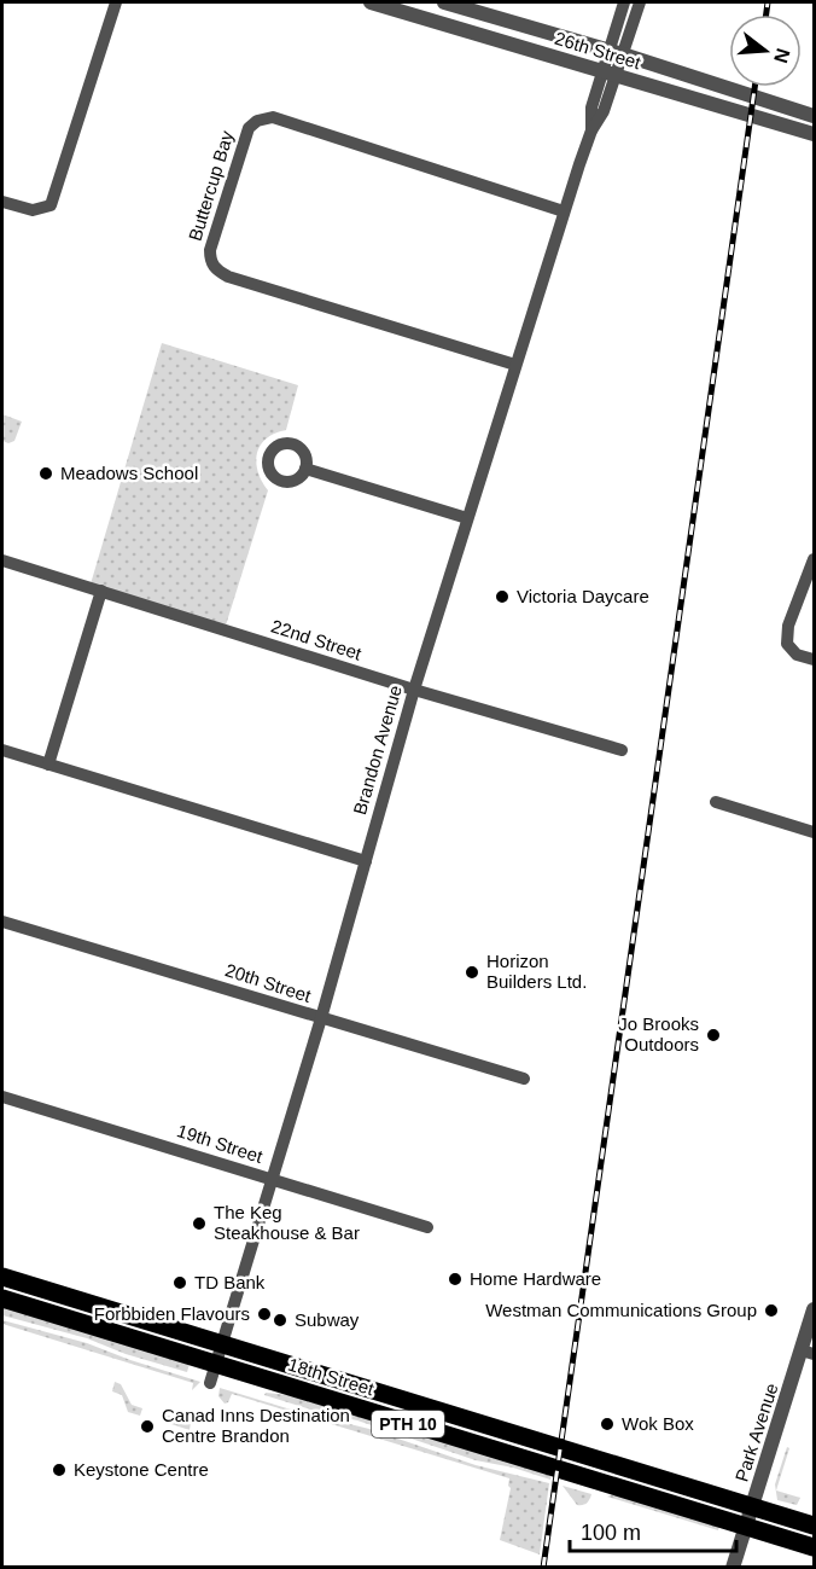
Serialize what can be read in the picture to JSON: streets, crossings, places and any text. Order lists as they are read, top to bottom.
{
  "streets": {
    "main road": ["18th Street", "PTH 10"],
    "street": [
      "26th Street",
      "Buttercup Bay",
      "22nd Street",
      "Brandon Avenue",
      "20th Street",
      "19th Street",
      "Park Avenue"
    ]
  },
  "crossings": [
    ["26th Street", "Brandon Avenue"],
    ["Buttercup Bay", "Brandon Avenue"],
    ["22nd Street", "Brandon Avenue"],
    ["Brandon Avenue", "20th Street"],
    ["Brandon Avenue", "19th Street"],
    ["Brandon Avenue", "18th Street"],
    ["18th Street", "Park Avenue"]
  ],
  "places": [
    "Meadows School",
    "Victoria Daycare",
    "Horizon Builders Ltd.",
    "Jo Brooks Outdoors",
    "The Keg Steakhouse & Bar",
    "Home Hardware",
    "TD Bank",
    "Westman Communications Group",
    "Forbbiden Flavours",
    "Subway",
    "Wok Box",
    "Canad Inns Destination Centre Brandon",
    "Keystone Centre"
  ],
  "scale_bar": "100 m",
  "north": "right"
}
